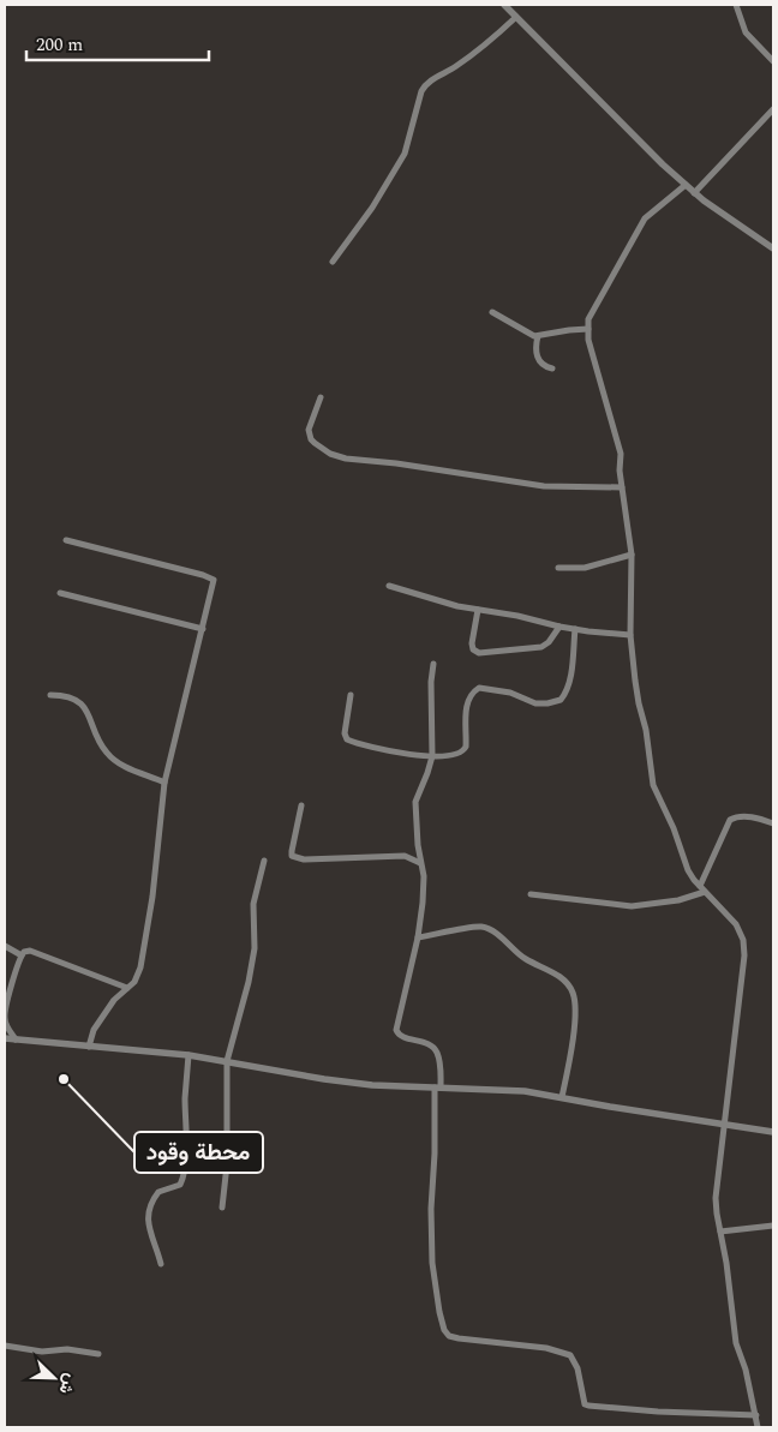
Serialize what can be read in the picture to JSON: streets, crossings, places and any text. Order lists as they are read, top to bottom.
{
  "places": ["محطة وقود"],
  "scale_bar": "200 m",
  "north": "bottom right"
}
